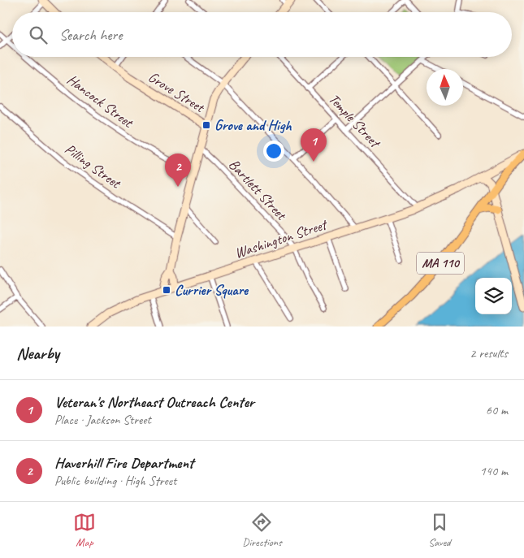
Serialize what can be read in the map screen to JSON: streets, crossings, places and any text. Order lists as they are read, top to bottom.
{
  "streets": {
    "main road": ["Washington Street", "MA 110"],
    "street": [
      "Grove Street",
      "Hancock Street",
      "Temple Street",
      "Pilling Street",
      "Bartlett Street"
    ]
  },
  "crossings": [
    ["Temple Street", "Washington Street"],
    ["Bartlett Street", "Washington Street"],
    ["Washington Street", "MA 110"]
  ],
  "places": {
    "transit": ["Grove and High", "Currier Square"]
  },
  "north": "top",
  "page": {
    "search": "Search here",
    "pins": ["1", "2"],
    "heading": ["Nearby", "2 results"],
    "list": [
      {
        "mark": "1",
        "name": "Veteran's Northeast Outreach Center",
        "note": "Place · Jackson Street",
        "value": "60 m"
      },
      {
        "mark": "2",
        "name": "Haverhill Fire Department",
        "note": "Public building · High Street",
        "value": "140 m"
      }
    ],
    "nav": ["Map", "Directions", "Saved"]
  }
}
